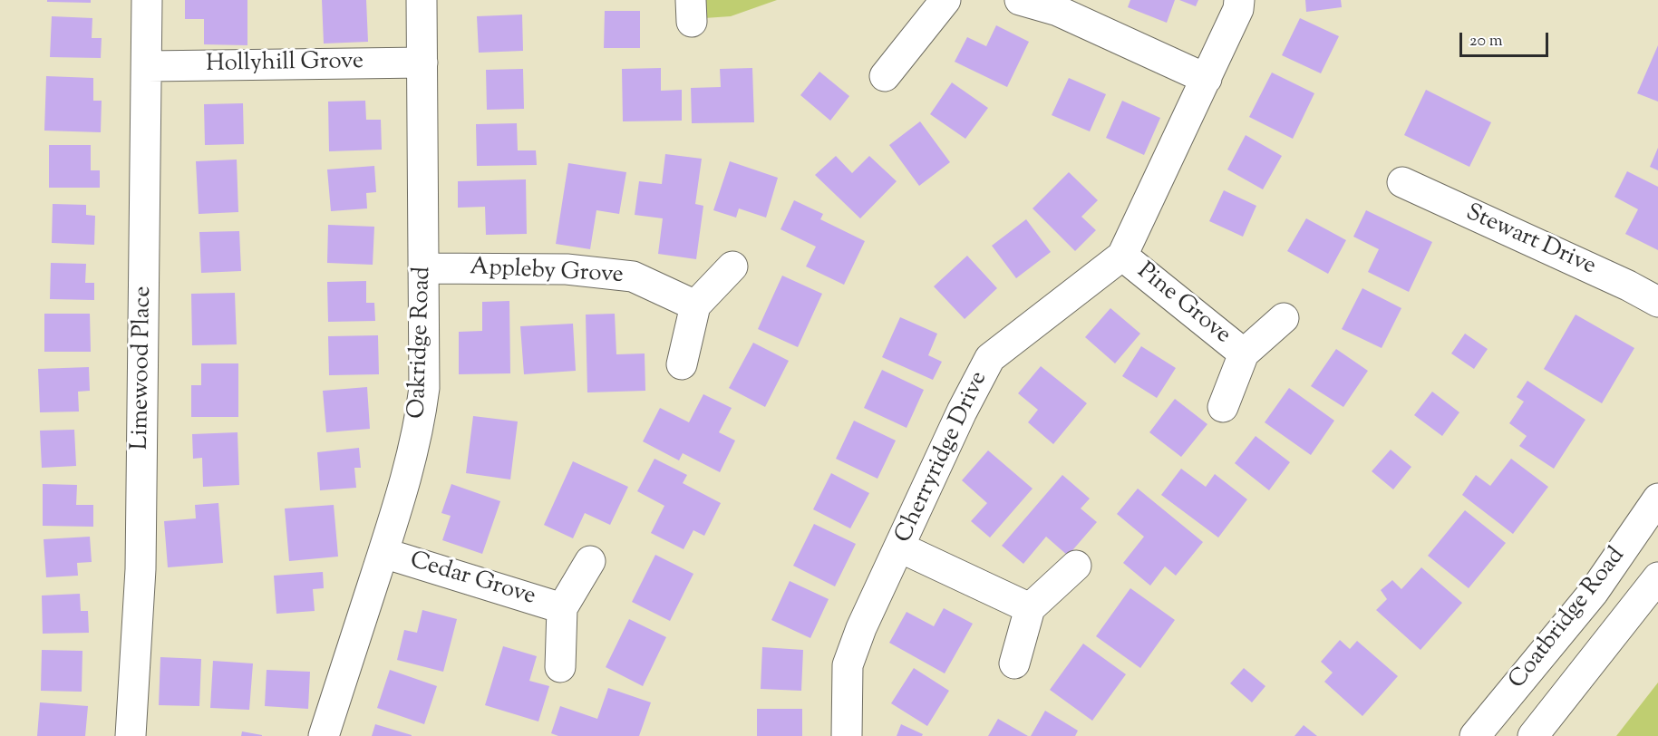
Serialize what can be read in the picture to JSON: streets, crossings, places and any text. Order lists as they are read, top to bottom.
{
  "streets": {
    "street": [
      "Hollyhill Grove",
      "Stewart Drive",
      "Appleby Grove",
      "Pine Grove",
      "Oakridge Road",
      "Limewood Place",
      "Cherryridge Drive",
      "Cedar Grove",
      "Coatbridge Road"
    ]
  },
  "crossings": [
    ["Hollyhill Grove", "Oakridge Road"],
    ["Hollyhill Grove", "Limewood Place"],
    ["Appleby Grove", "Oakridge Road"],
    ["Pine Grove", "Cherryridge Drive"],
    ["Oakridge Road", "Cedar Grove"]
  ],
  "scale_bar": "20 m"
}
